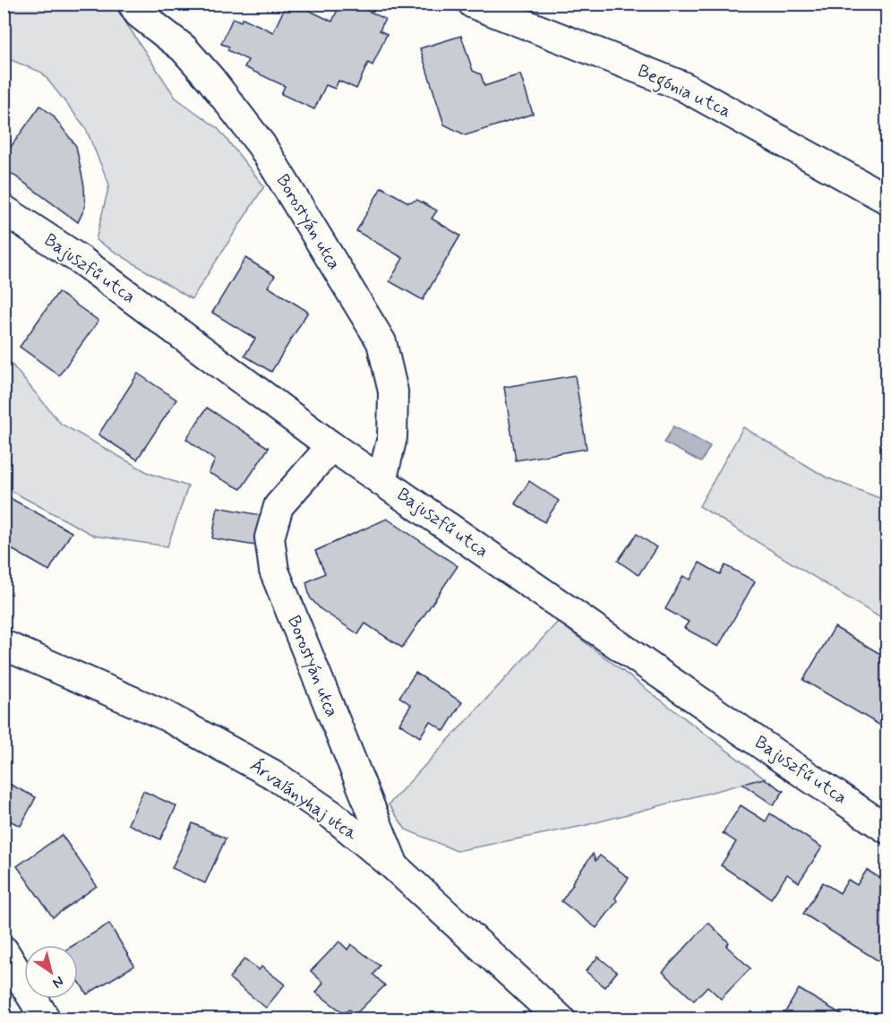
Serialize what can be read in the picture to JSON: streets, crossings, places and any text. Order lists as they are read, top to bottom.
{
  "streets": {
    "street": [
      "Begónia utca",
      "Borostyán utca",
      "Bajuszfű utca",
      "Árvalányhaj utca"
    ]
  },
  "crossings": [
    ["Borostyán utca", "Bajuszfű utca"],
    ["Borostyán utca", "Árvalányhaj utca"]
  ],
  "north": "bottom right"
}
